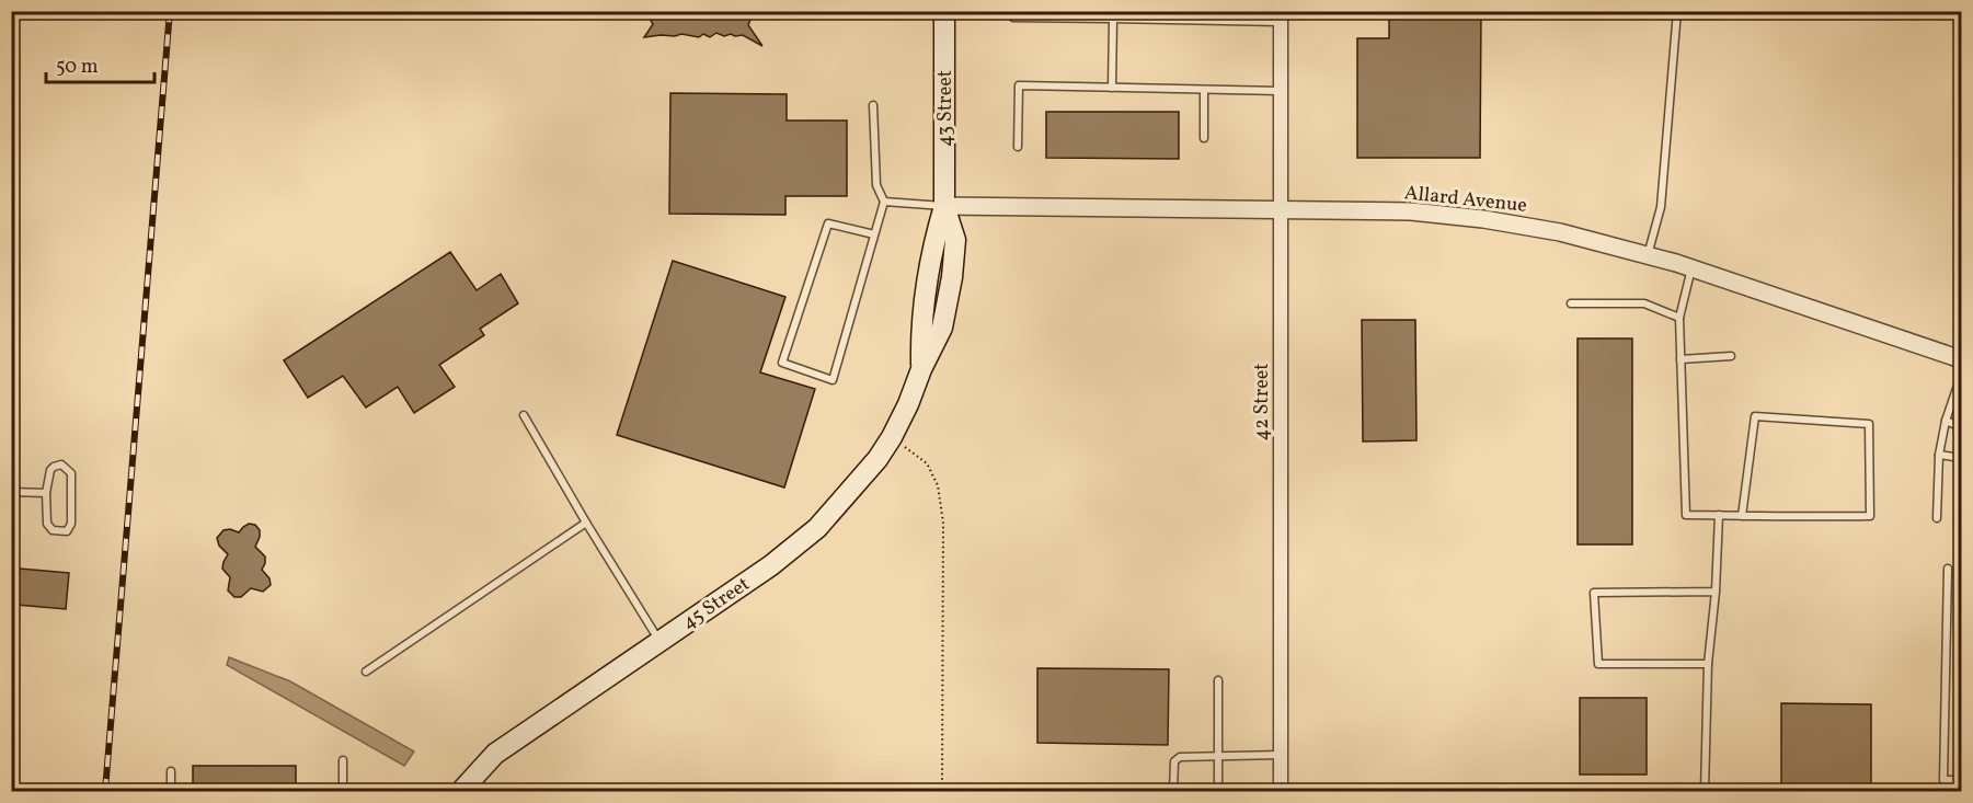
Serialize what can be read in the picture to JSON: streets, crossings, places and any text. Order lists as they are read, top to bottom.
{
  "streets": {
    "main road": ["43 Street", "45 Street"],
    "street": ["Allard Avenue", "42 Street"]
  },
  "crossings": [
    ["43 Street", "Allard Avenue"],
    ["43 Street", "45 Street"],
    ["Allard Avenue", "42 Street"],
    ["Allard Avenue", "45 Street"]
  ],
  "scale_bar": "50 m"
}
